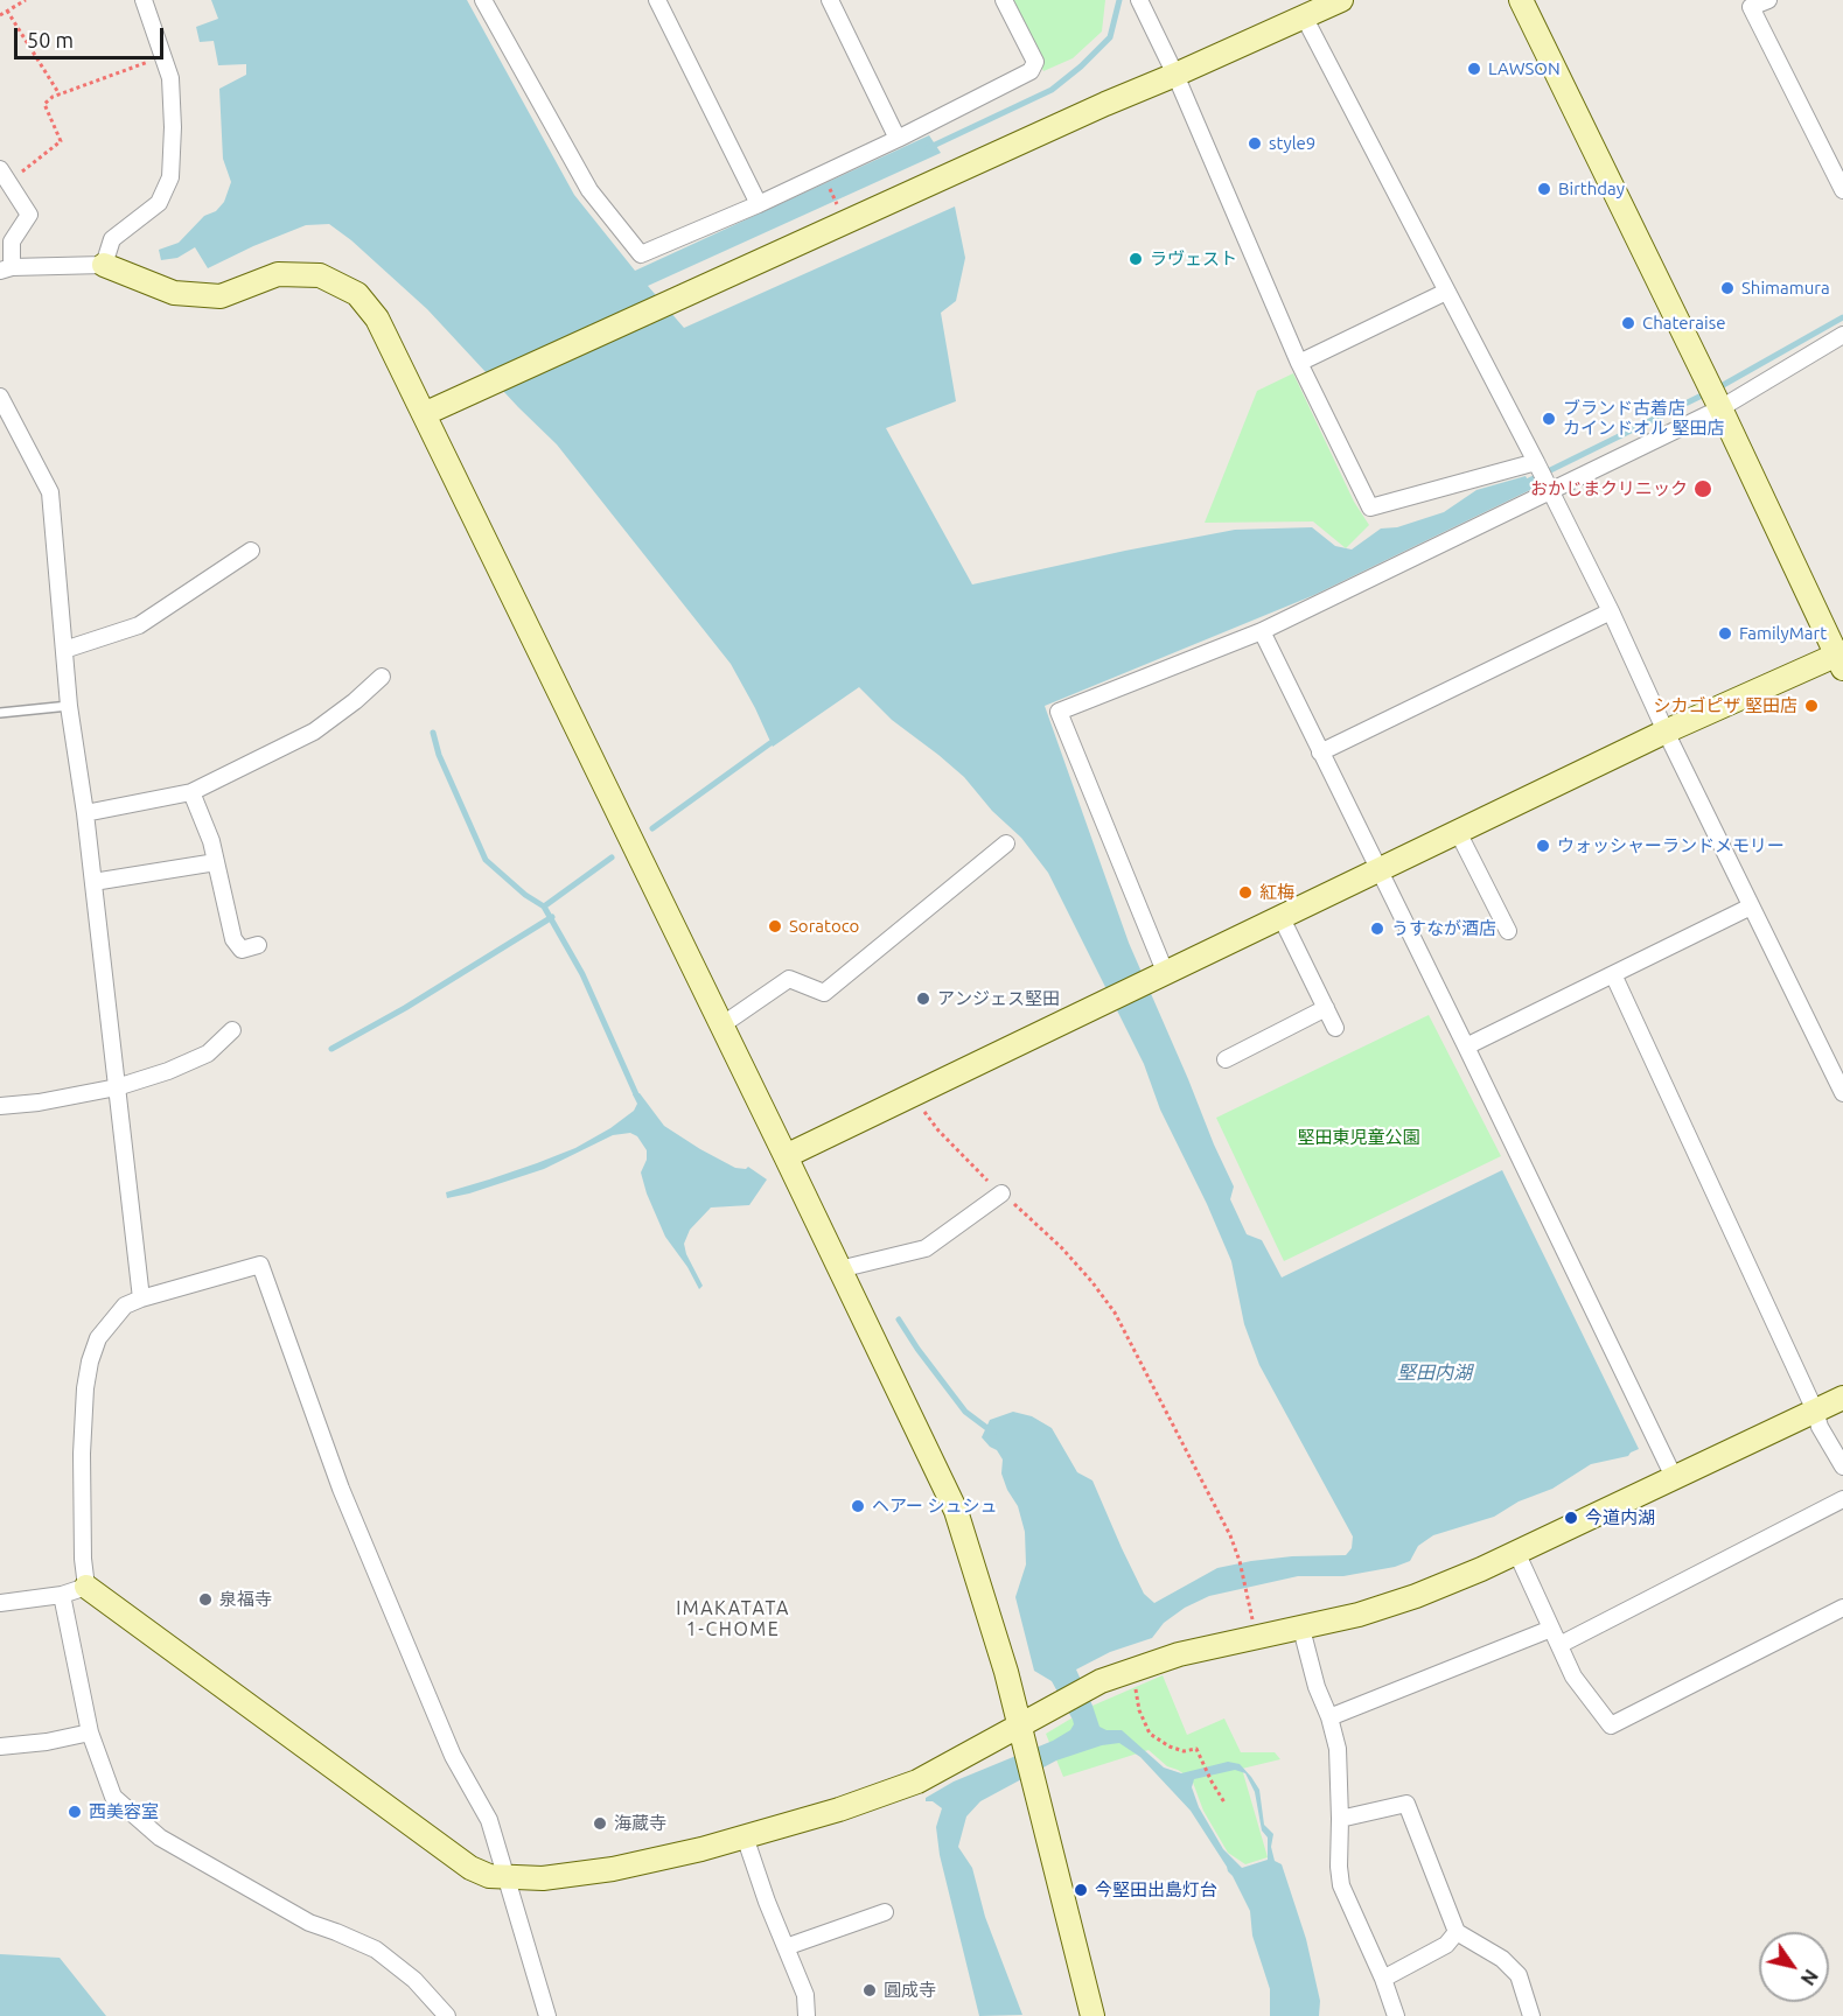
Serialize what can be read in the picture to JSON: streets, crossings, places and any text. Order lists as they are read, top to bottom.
{
  "districts": ["IMAKATATA 1-CHOME"],
  "water": ["堅田内湖"],
  "parks": ["堅田東児童公園"],
  "places": [
    "LAWSON",
    "style9",
    "Birthday",
    "ラヴェスト",
    "Shimamura",
    "Chateraise",
    "ブランド古着店 カインドオル 堅田店",
    "おかじまクリニック",
    "FamilyMart",
    "シカゴピザ 堅田店",
    "ウォッシャーランドメモリー",
    "紅梅",
    "Soratoco",
    "うすなが酒店",
    "アンジェス堅田",
    "ヘアー シュシュ",
    "今道内湖",
    "泉福寺",
    "西美容室",
    "海蔵寺",
    "今堅田出島灯台",
    "圓成寺"
  ],
  "scale_bar": "50 m",
  "north": "bottom right"
}
